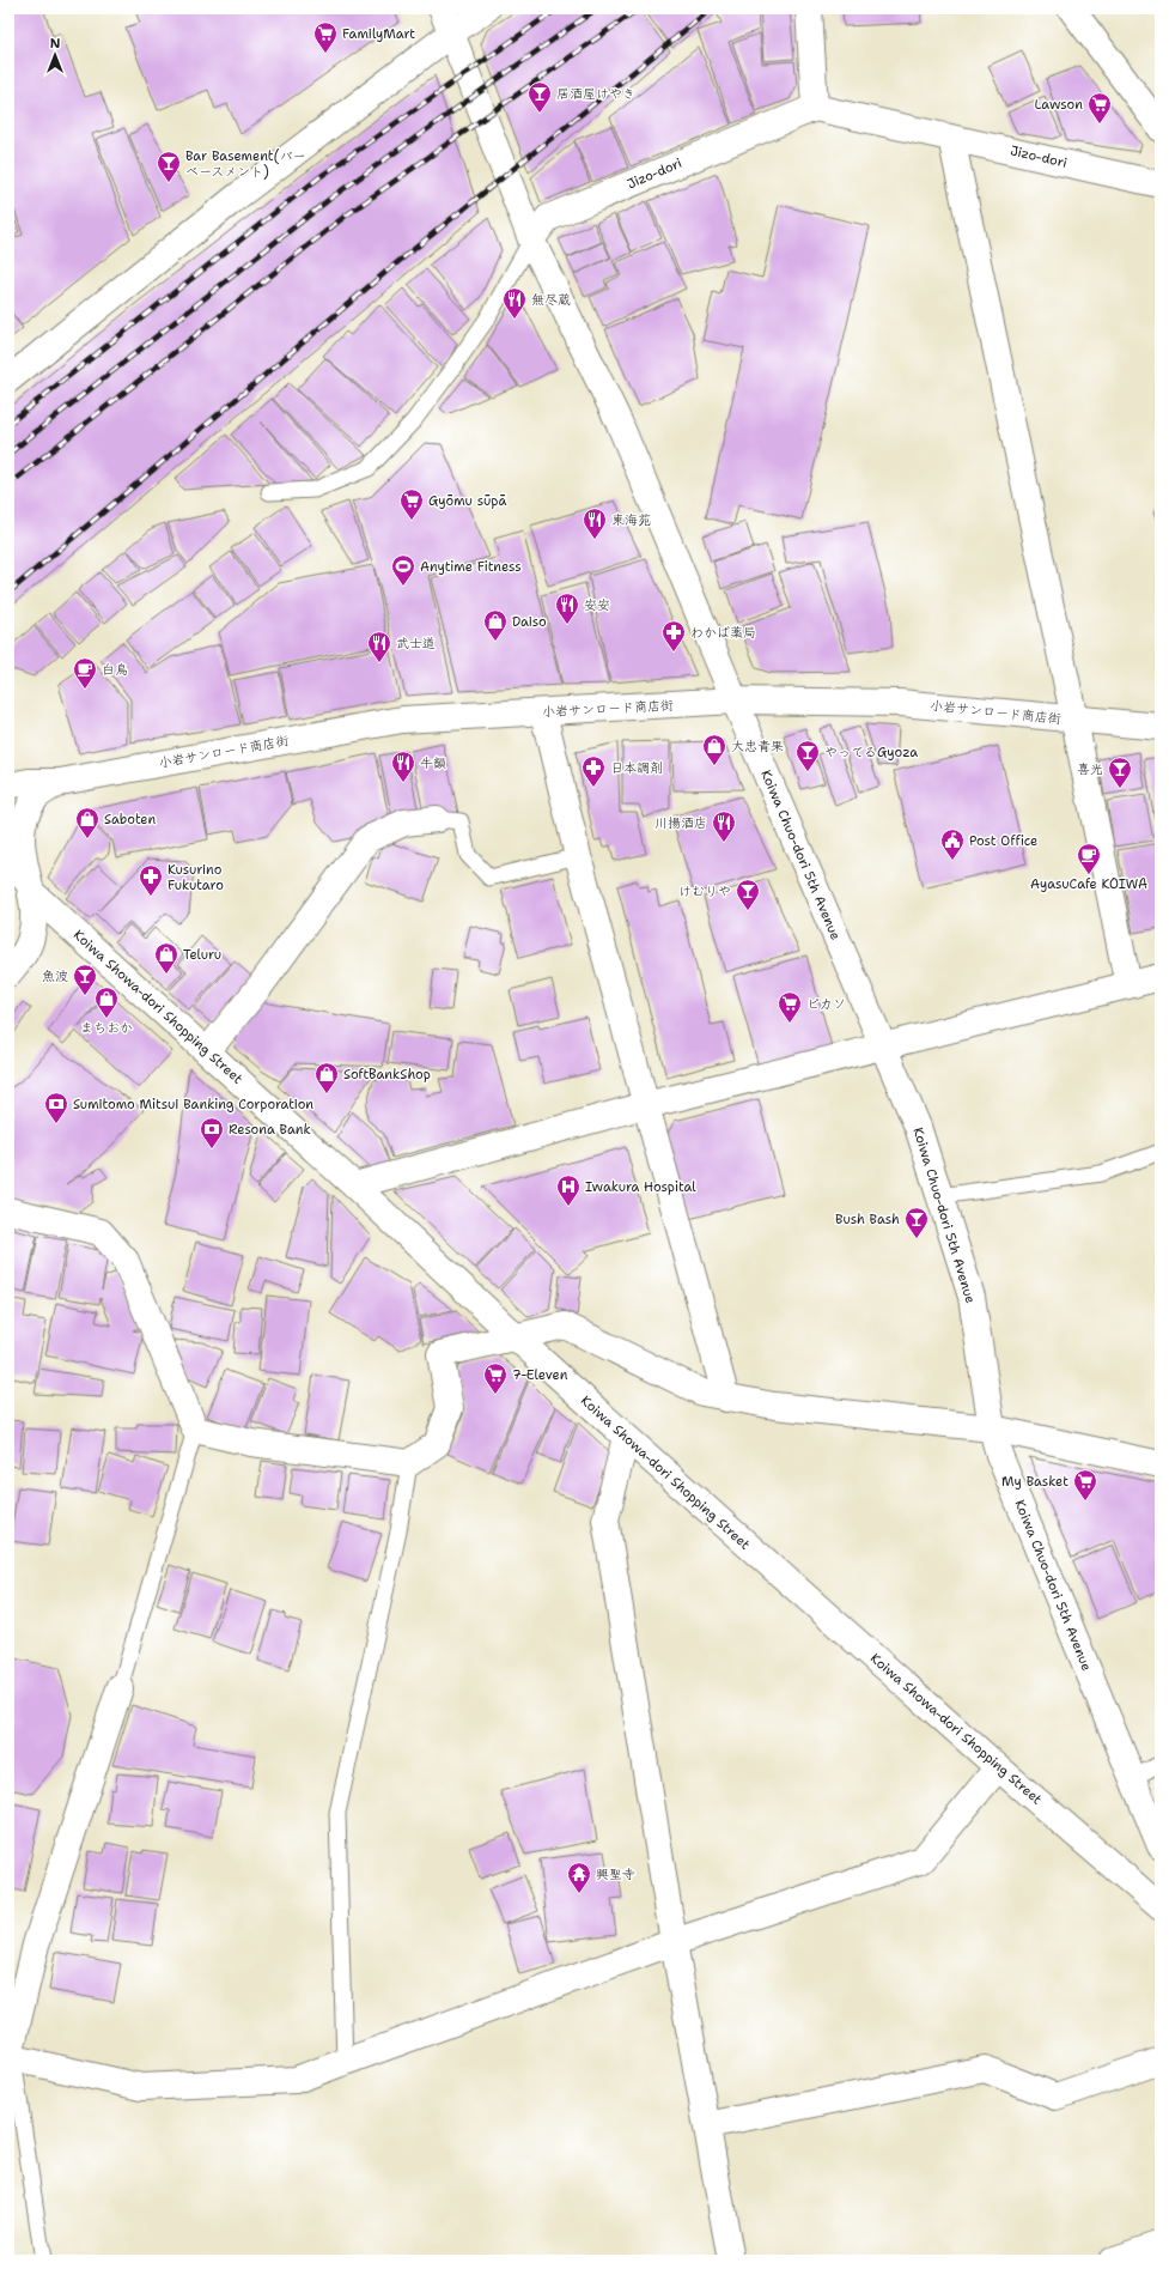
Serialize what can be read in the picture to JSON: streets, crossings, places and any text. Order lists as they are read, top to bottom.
{
  "streets": {
    "street": [
      "Jizo-dori",
      "小岩サンロード商店街",
      "Koiwa Chuo-dori 5th Avenue",
      "Koiwa Showa-dori Shopping Street"
    ]
  },
  "crossings": [
    ["Jizo-dori", "Koiwa Chuo-dori 5th Avenue"],
    ["小岩サンロード商店街", "Koiwa Chuo-dori 5th Avenue"]
  ],
  "places": {
    "supermarket": [
      "FamilyMart",
      "Lawson",
      "Gyōmu sūpā",
      "ピカソ",
      "7-Eleven",
      "My Basket"
    ],
    "bar": [
      "居酒屋けやき",
      "Bar Basement(バー ベースメント)",
      "やってるGyoza",
      "喜光",
      "けむりや",
      "魚波",
      "Bush Bash"
    ],
    "restaurant": [
      "無尽蔵",
      "東海苑",
      "安安",
      "武士道",
      "牛韻",
      "川揚酒店"
    ],
    "sports": ["Anytime Fitness"],
    "shop": [
      "Daiso",
      "大忠青果",
      "Saboten",
      "Teluru",
      "まちおか",
      "SoftBankShop"
    ],
    "pharmacy": ["わかば薬局", "日本調剤", "Kusurino Fukutaro"],
    "cafe": ["白鳥", "AyasuCafe KOIWA"],
    "public building": ["Post Office"],
    "bank": ["Sumitomo Mitsui Banking Corporation", "Resona Bank"],
    "hospital": ["Iwakura Hospital"],
    "temple": ["興聖寺"]
  },
  "north": "top"
}
